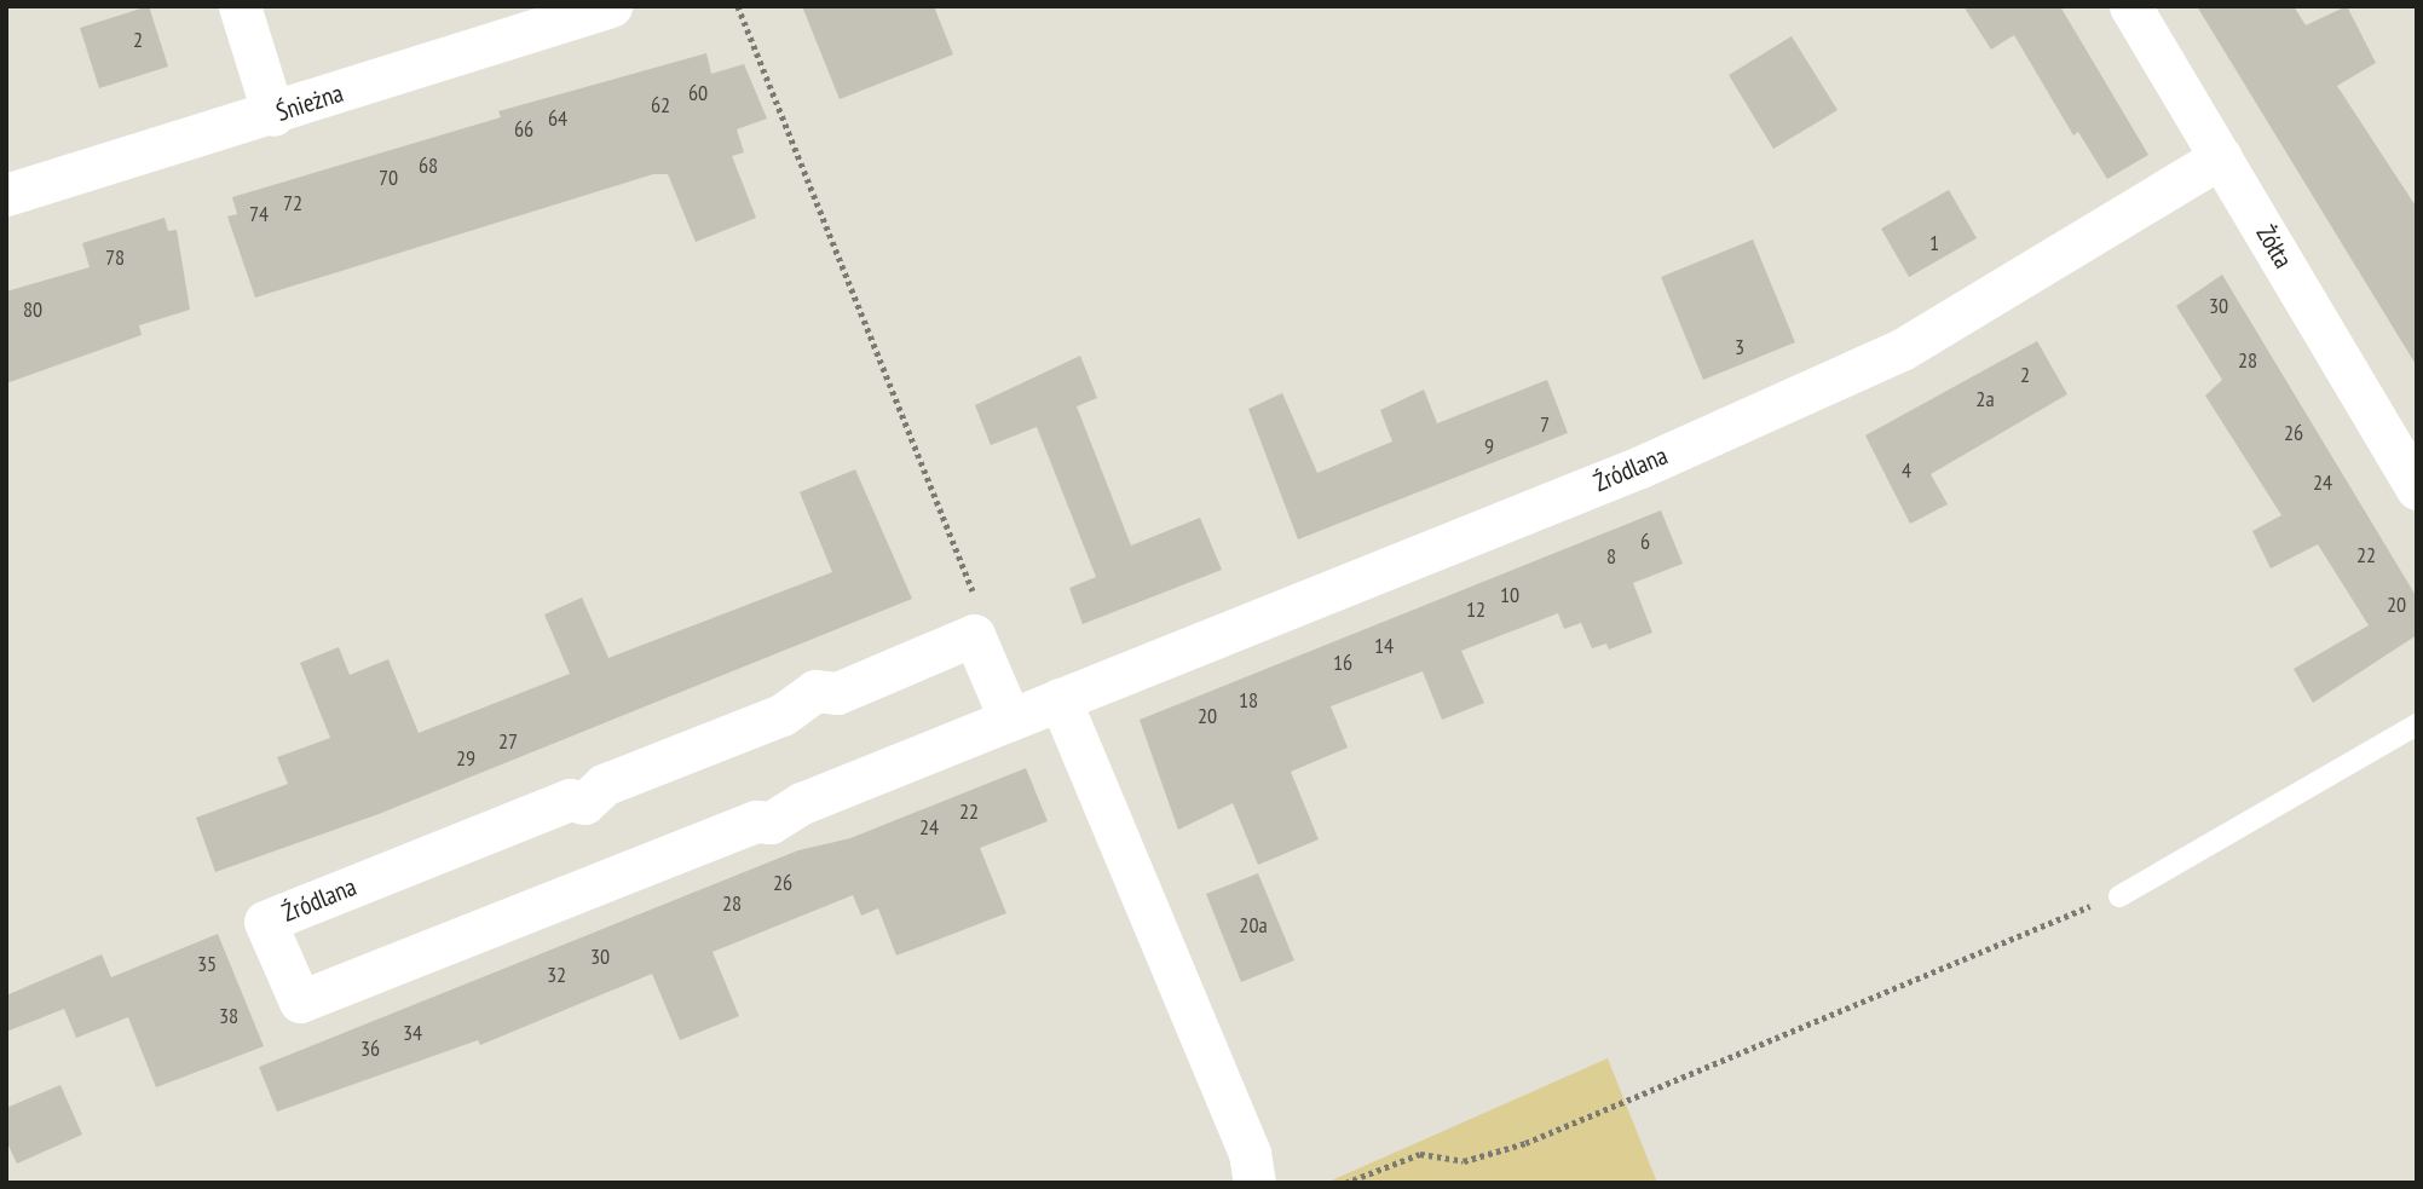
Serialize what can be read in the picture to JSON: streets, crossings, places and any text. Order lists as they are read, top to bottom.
{
  "streets": {
    "street": ["Śnieżna", "Żółta", "Źródlana"]
  },
  "crossings": [
    ["Żółta", "Źródlana"]
  ],
  "house_numbers": [
    "2",
    "60",
    "62",
    "64",
    "66",
    "68",
    "70",
    "72",
    "74",
    "1",
    "78",
    "30",
    "80",
    "3",
    "28",
    "2",
    "2a",
    "7",
    "26",
    "9",
    "4",
    "24",
    "6",
    "22",
    "8",
    "10",
    "20",
    "12",
    "14",
    "16",
    "18",
    "20",
    "27",
    "29",
    "22",
    "24",
    "26",
    "28",
    "20a",
    "30",
    "35",
    "32",
    "38",
    "34",
    "36"
  ]
}
